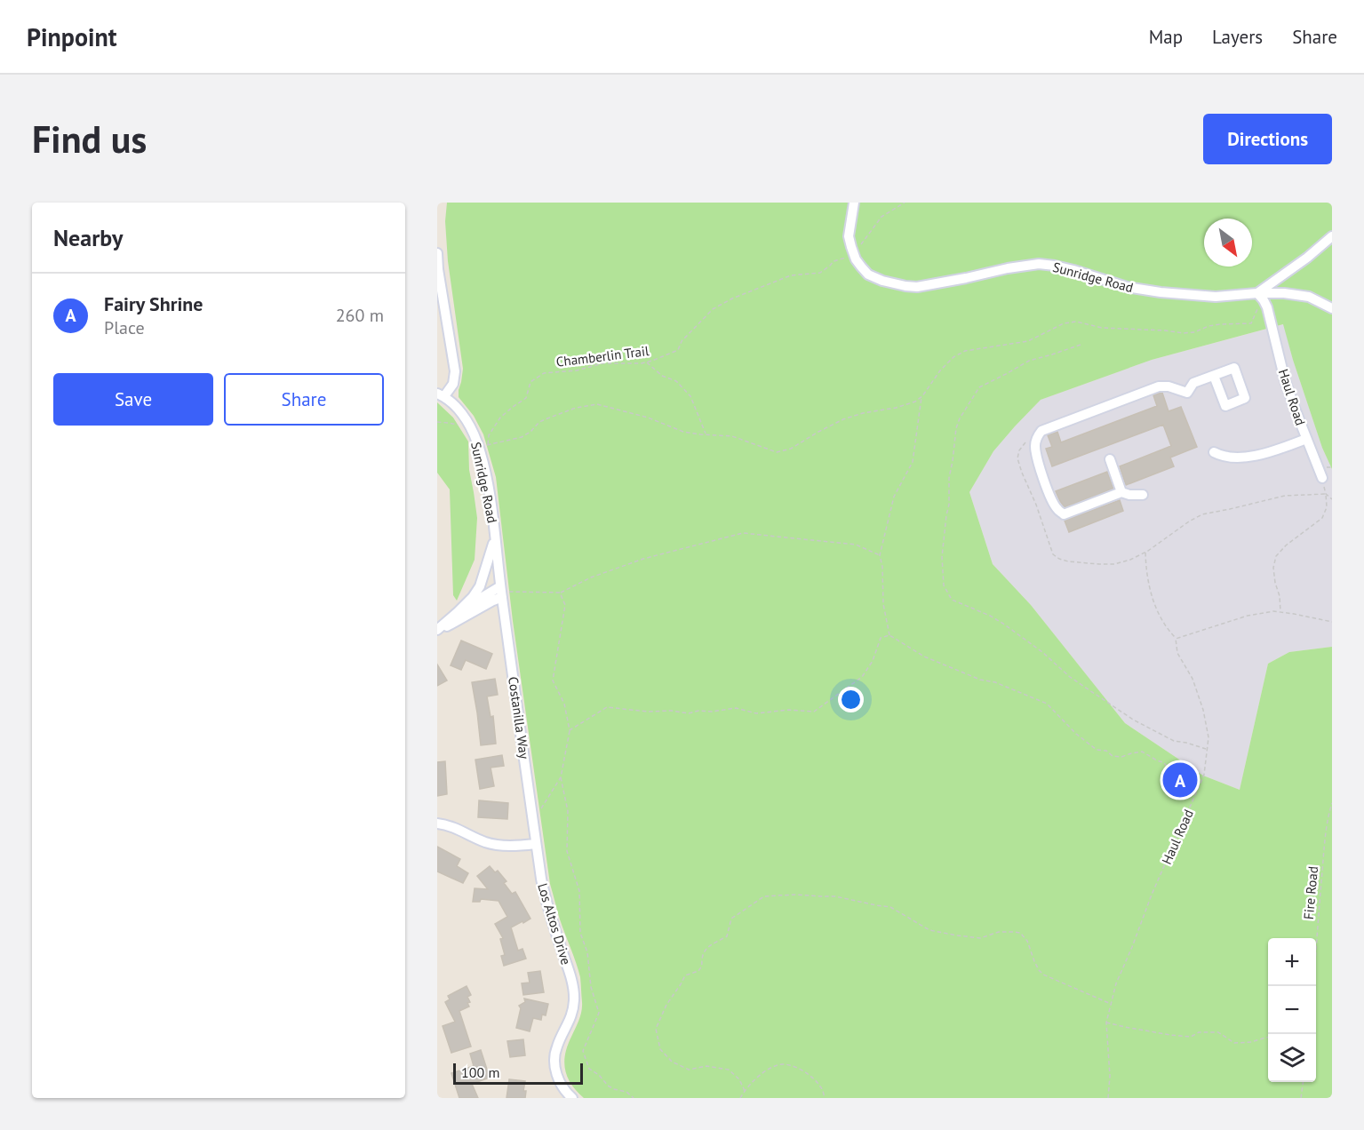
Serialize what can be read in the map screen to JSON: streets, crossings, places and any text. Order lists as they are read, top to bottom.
{
  "streets": {
    "street": [
      "Sunridge Road",
      "Haul Road",
      "Costanilla Way",
      "Los Altos Drive"
    ],
    "path": ["Chamberlin Trail", "Fire Road"]
  },
  "crossings": [
    ["Sunridge Road", "Chamberlin Trail"],
    ["Sunridge Road", "Haul Road"],
    ["Sunridge Road", "Costanilla Way"],
    ["Costanilla Way", "Los Altos Drive"]
  ],
  "scale_bar": "100 m",
  "north": "bottom right",
  "page": {
    "header": "Pinpoint",
    "nav": ["Map", "Layers", "Share"],
    "buttons": [
      "Directions",
      ["Save", "Share"]
    ],
    "title": "Find us",
    "heading": "Nearby",
    "list": [
      {
        "mark": "A",
        "name": "Fairy Shrine",
        "note": "Place",
        "value": "260 m"
      }
    ],
    "pins": "A",
    "map_buttons": ["+", "−"],
    "scale": "100 m"
  }
}
